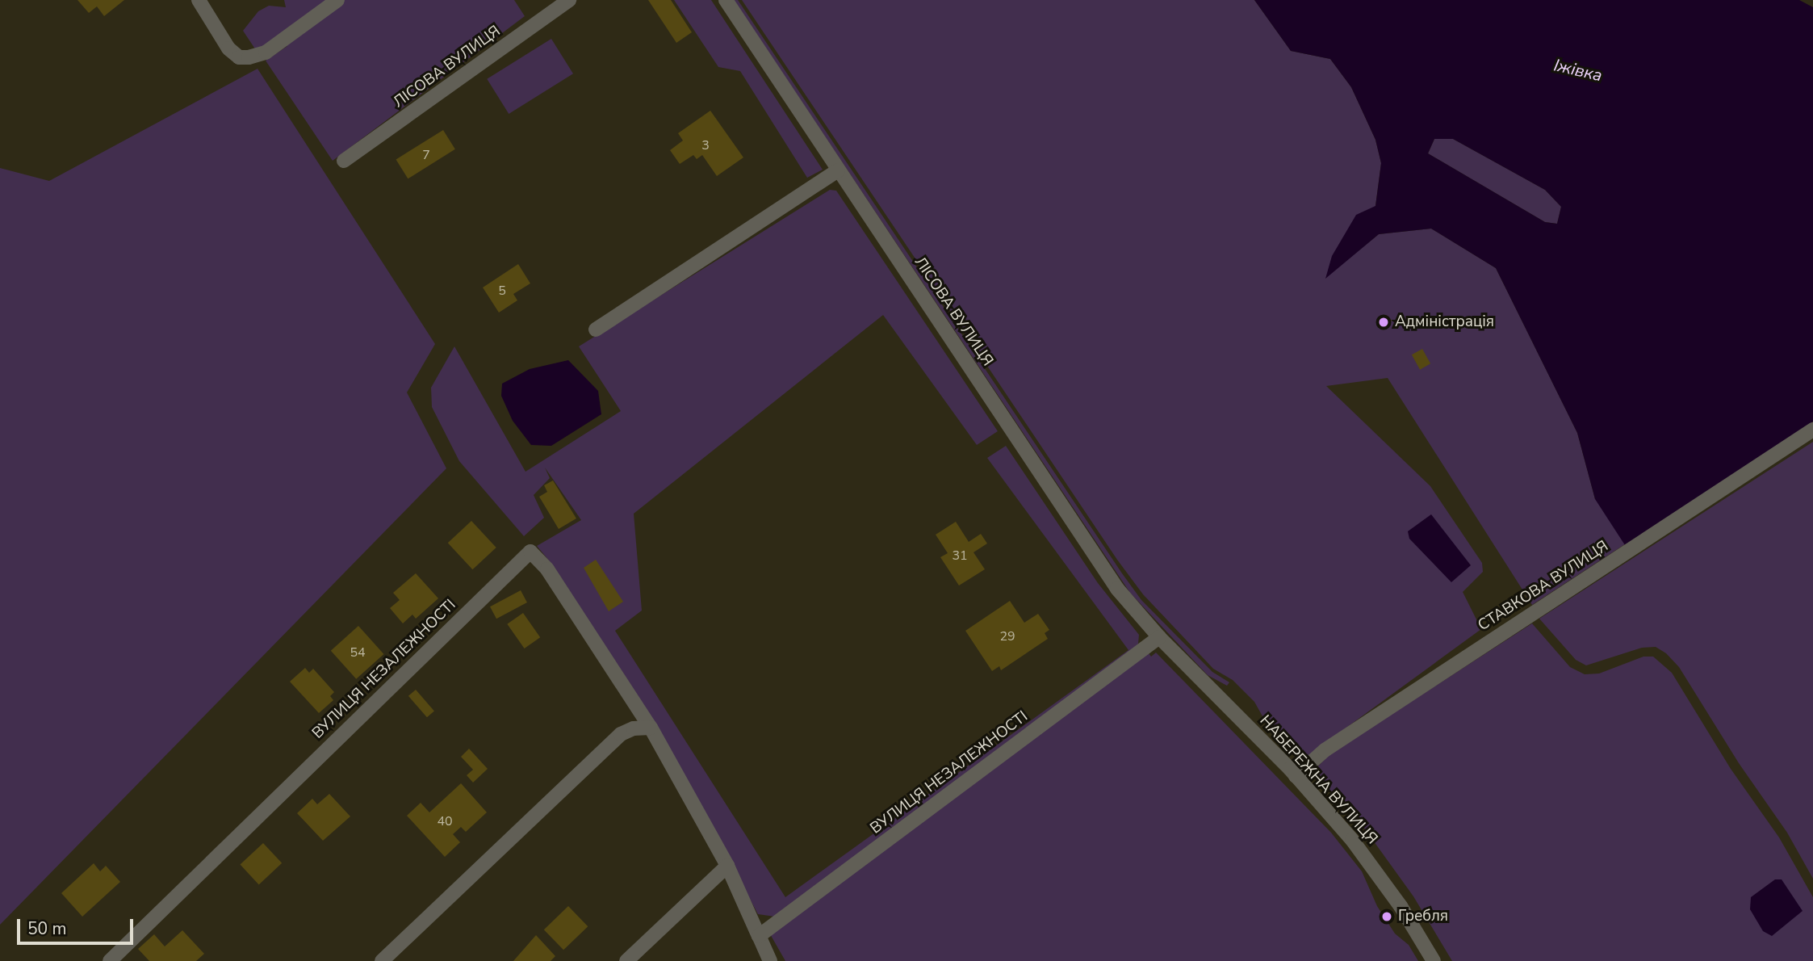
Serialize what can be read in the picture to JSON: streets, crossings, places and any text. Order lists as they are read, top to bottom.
{
  "streets": {
    "street": [
      "ЛІСОВА ВУЛИЦЯ",
      "СТАВКОВА ВУЛИЦЯ",
      "ВУЛИЦЯ НЕЗАЛЕЖНОСТІ",
      "НАБЕРЕЖНА ВУЛИЦЯ"
    ]
  },
  "crossings": [
    ["ЛІСОВА ВУЛИЦЯ", "ВУЛИЦЯ НЕЗАЛЕЖНОСТІ"],
    ["ЛІСОВА ВУЛИЦЯ", "НАБЕРЕЖНА ВУЛИЦЯ"],
    ["СТАВКОВА ВУЛИЦЯ", "НАБЕРЕЖНА ВУЛИЦЯ"],
    ["ВУЛИЦЯ НЕЗАЛЕЖНОСТІ", "НАБЕРЕЖНА ВУЛИЦЯ"]
  ],
  "water": ["Іжівка"],
  "places": ["Адміністрація", "Гребля"],
  "house_numbers": [
    "3",
    "7",
    "5",
    "31",
    "29",
    "54",
    "40"
  ],
  "scale_bar": "50 m"
}
